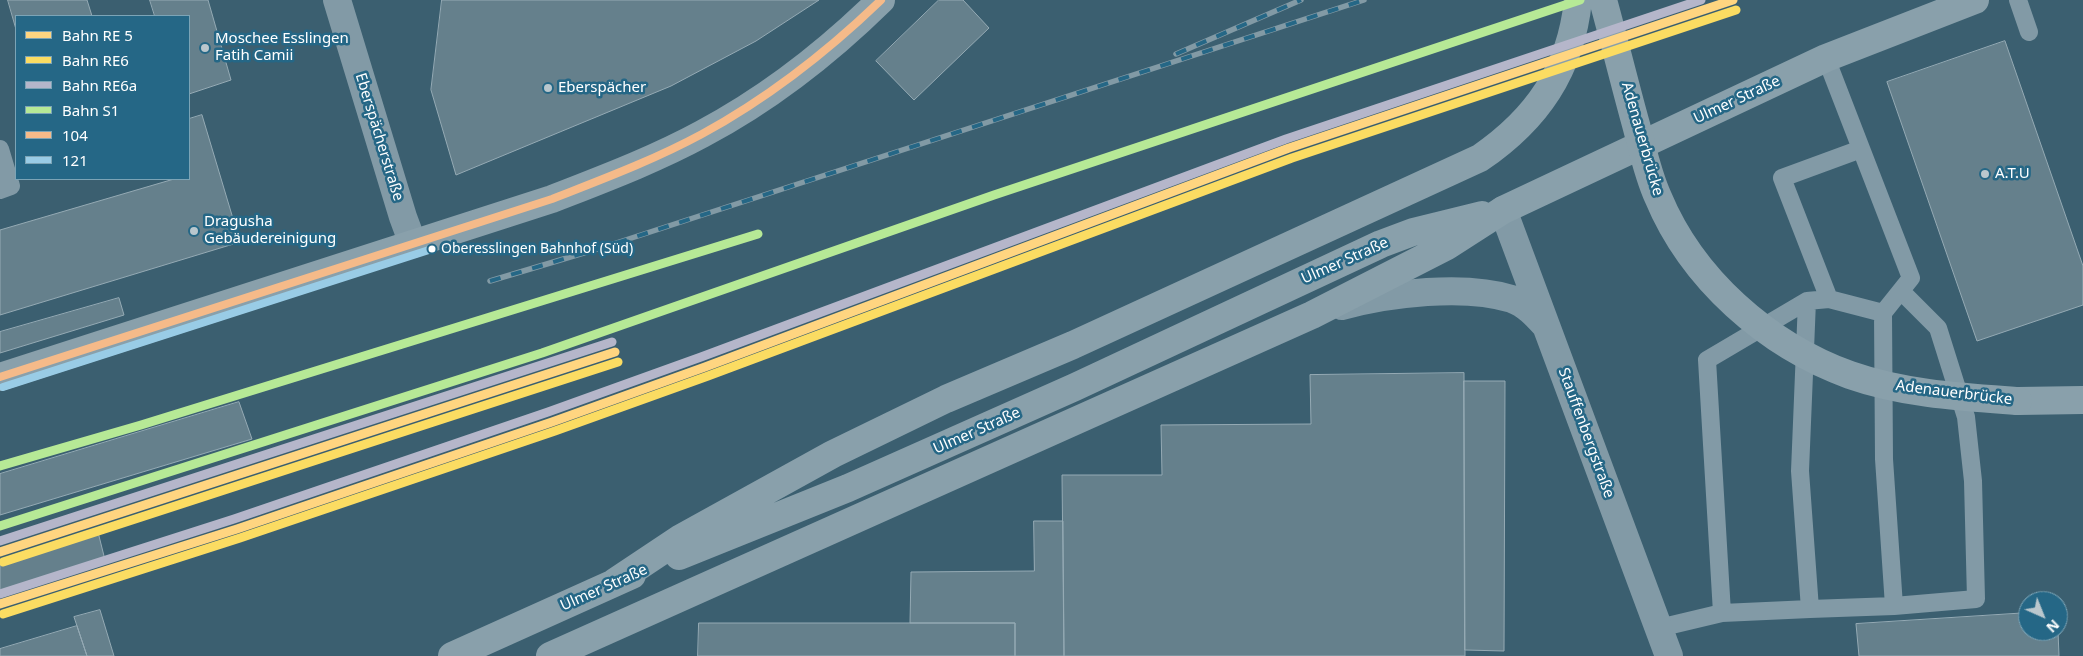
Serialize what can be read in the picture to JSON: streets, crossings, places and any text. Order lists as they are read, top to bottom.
{
  "streets": {
    "main road": ["Ulmer Straße", "Adenauerbrücke"],
    "street": ["Eberspächerstraße", "Stauffenbergstraße"]
  },
  "crossings": [
    ["Ulmer Straße", "Stauffenbergstraße"]
  ],
  "places": [
    "Moschee Esslingen Fatih Camii",
    "Eberspächer",
    "A.T.U",
    "Dragusha Gebäudereinigung",
    "Oberesslingen Bahnhof (Süd)"
  ],
  "lines": [
    "rail line RE6a",
    "rail line S1",
    "transit line 104",
    "rail line RE6",
    "transit line 121"
  ],
  "legend": [
    "Bahn RE 5",
    "Bahn RE6",
    "Bahn RE6a",
    "Bahn S1",
    "104",
    "121"
  ],
  "north": "bottom right"
}
